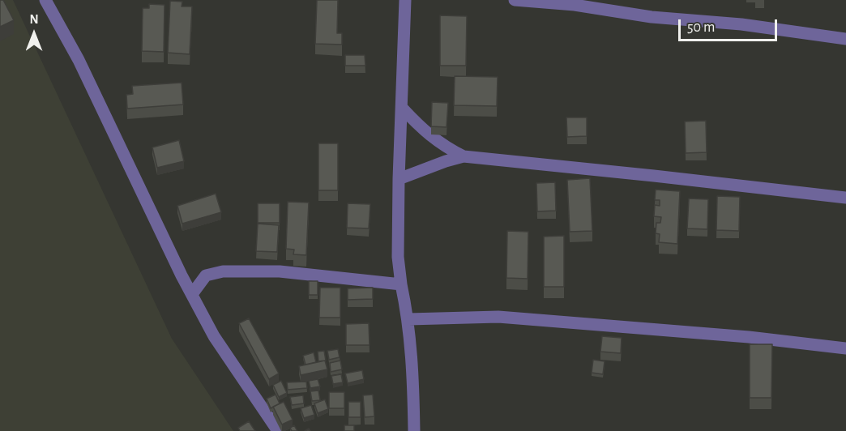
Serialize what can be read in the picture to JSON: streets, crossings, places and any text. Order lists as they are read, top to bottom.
{
  "scale_bar": "50 m",
  "north": "top"
}
